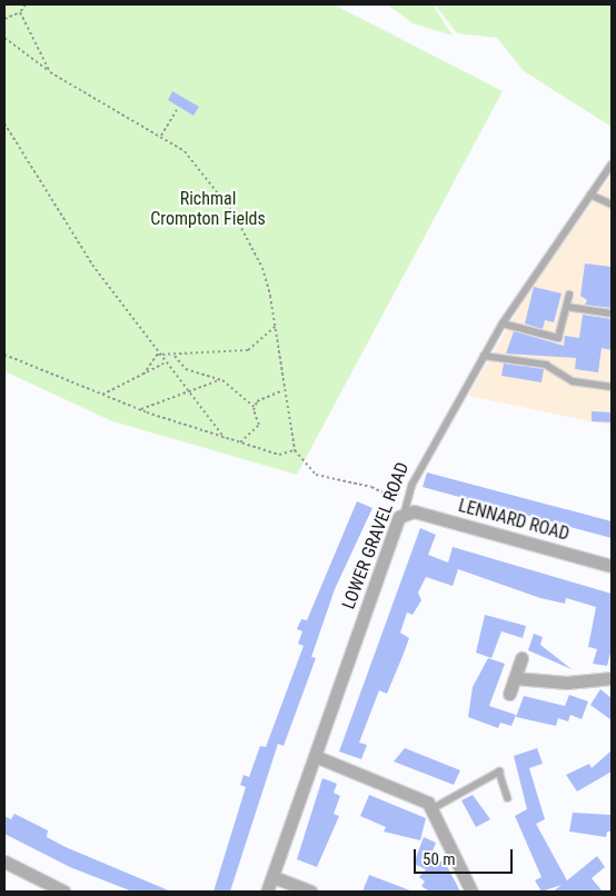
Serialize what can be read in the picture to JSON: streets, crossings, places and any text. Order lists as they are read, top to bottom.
{
  "streets": {
    "street": ["LENNARD ROAD", "LOWER GRAVEL ROAD"]
  },
  "crossings": [
    ["LENNARD ROAD", "LOWER GRAVEL ROAD"]
  ],
  "parks": ["Richmal Crompton Fields"],
  "scale_bar": "50 m"
}
